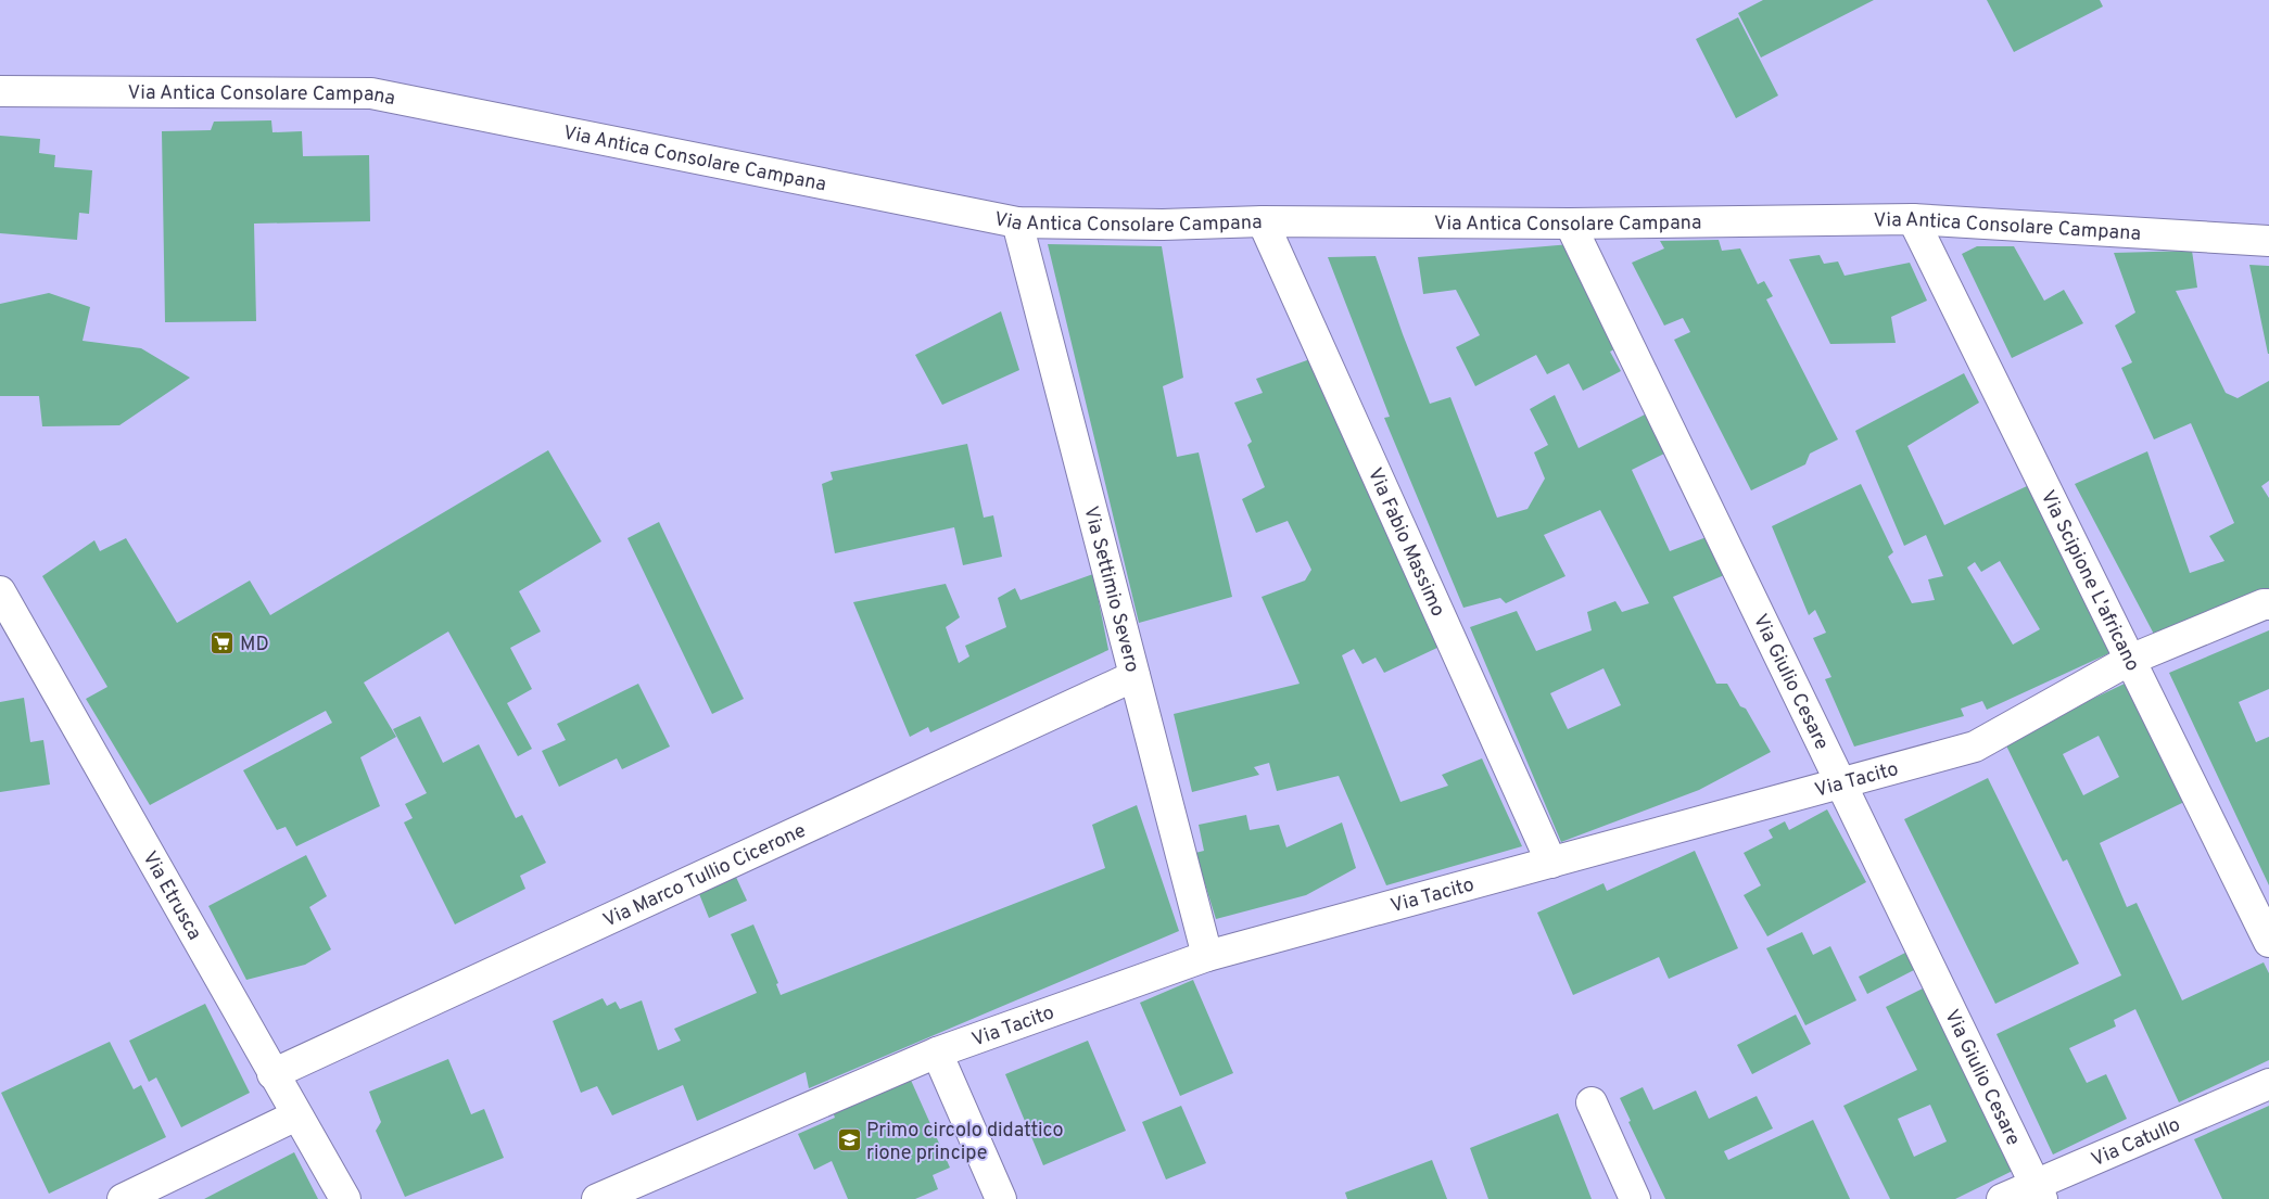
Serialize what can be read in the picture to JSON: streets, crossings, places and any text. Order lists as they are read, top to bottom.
{
  "streets": {
    "street": [
      "Via Antica Consolare Campana",
      "Via Fabio Massimo",
      "Via Scipione L'africano",
      "Via Settimio Severo",
      "Via Giulio Cesare",
      "Via Tacito",
      "Via Marco Tullio Cicerone",
      "Via Etrusca",
      "Via Catullo"
    ]
  },
  "crossings": [
    ["Via Antica Consolare Campana", "Via Fabio Massimo"],
    ["Via Antica Consolare Campana", "Via Scipione L'africano"],
    ["Via Antica Consolare Campana", "Via Settimio Severo"],
    ["Via Antica Consolare Campana", "Via Giulio Cesare"],
    ["Via Fabio Massimo", "Via Tacito"],
    ["Via Scipione L'africano", "Via Tacito"],
    ["Via Settimio Severo", "Via Tacito"],
    ["Via Settimio Severo", "Via Marco Tullio Cicerone"],
    ["Via Giulio Cesare", "Via Tacito"],
    ["Via Giulio Cesare", "Via Catullo"],
    ["Via Marco Tullio Cicerone", "Via Etrusca"]
  ],
  "places": {
    "supermarket": ["MD"],
    "school or university": ["Primo circolo didattico rione principe"]
  }
}
